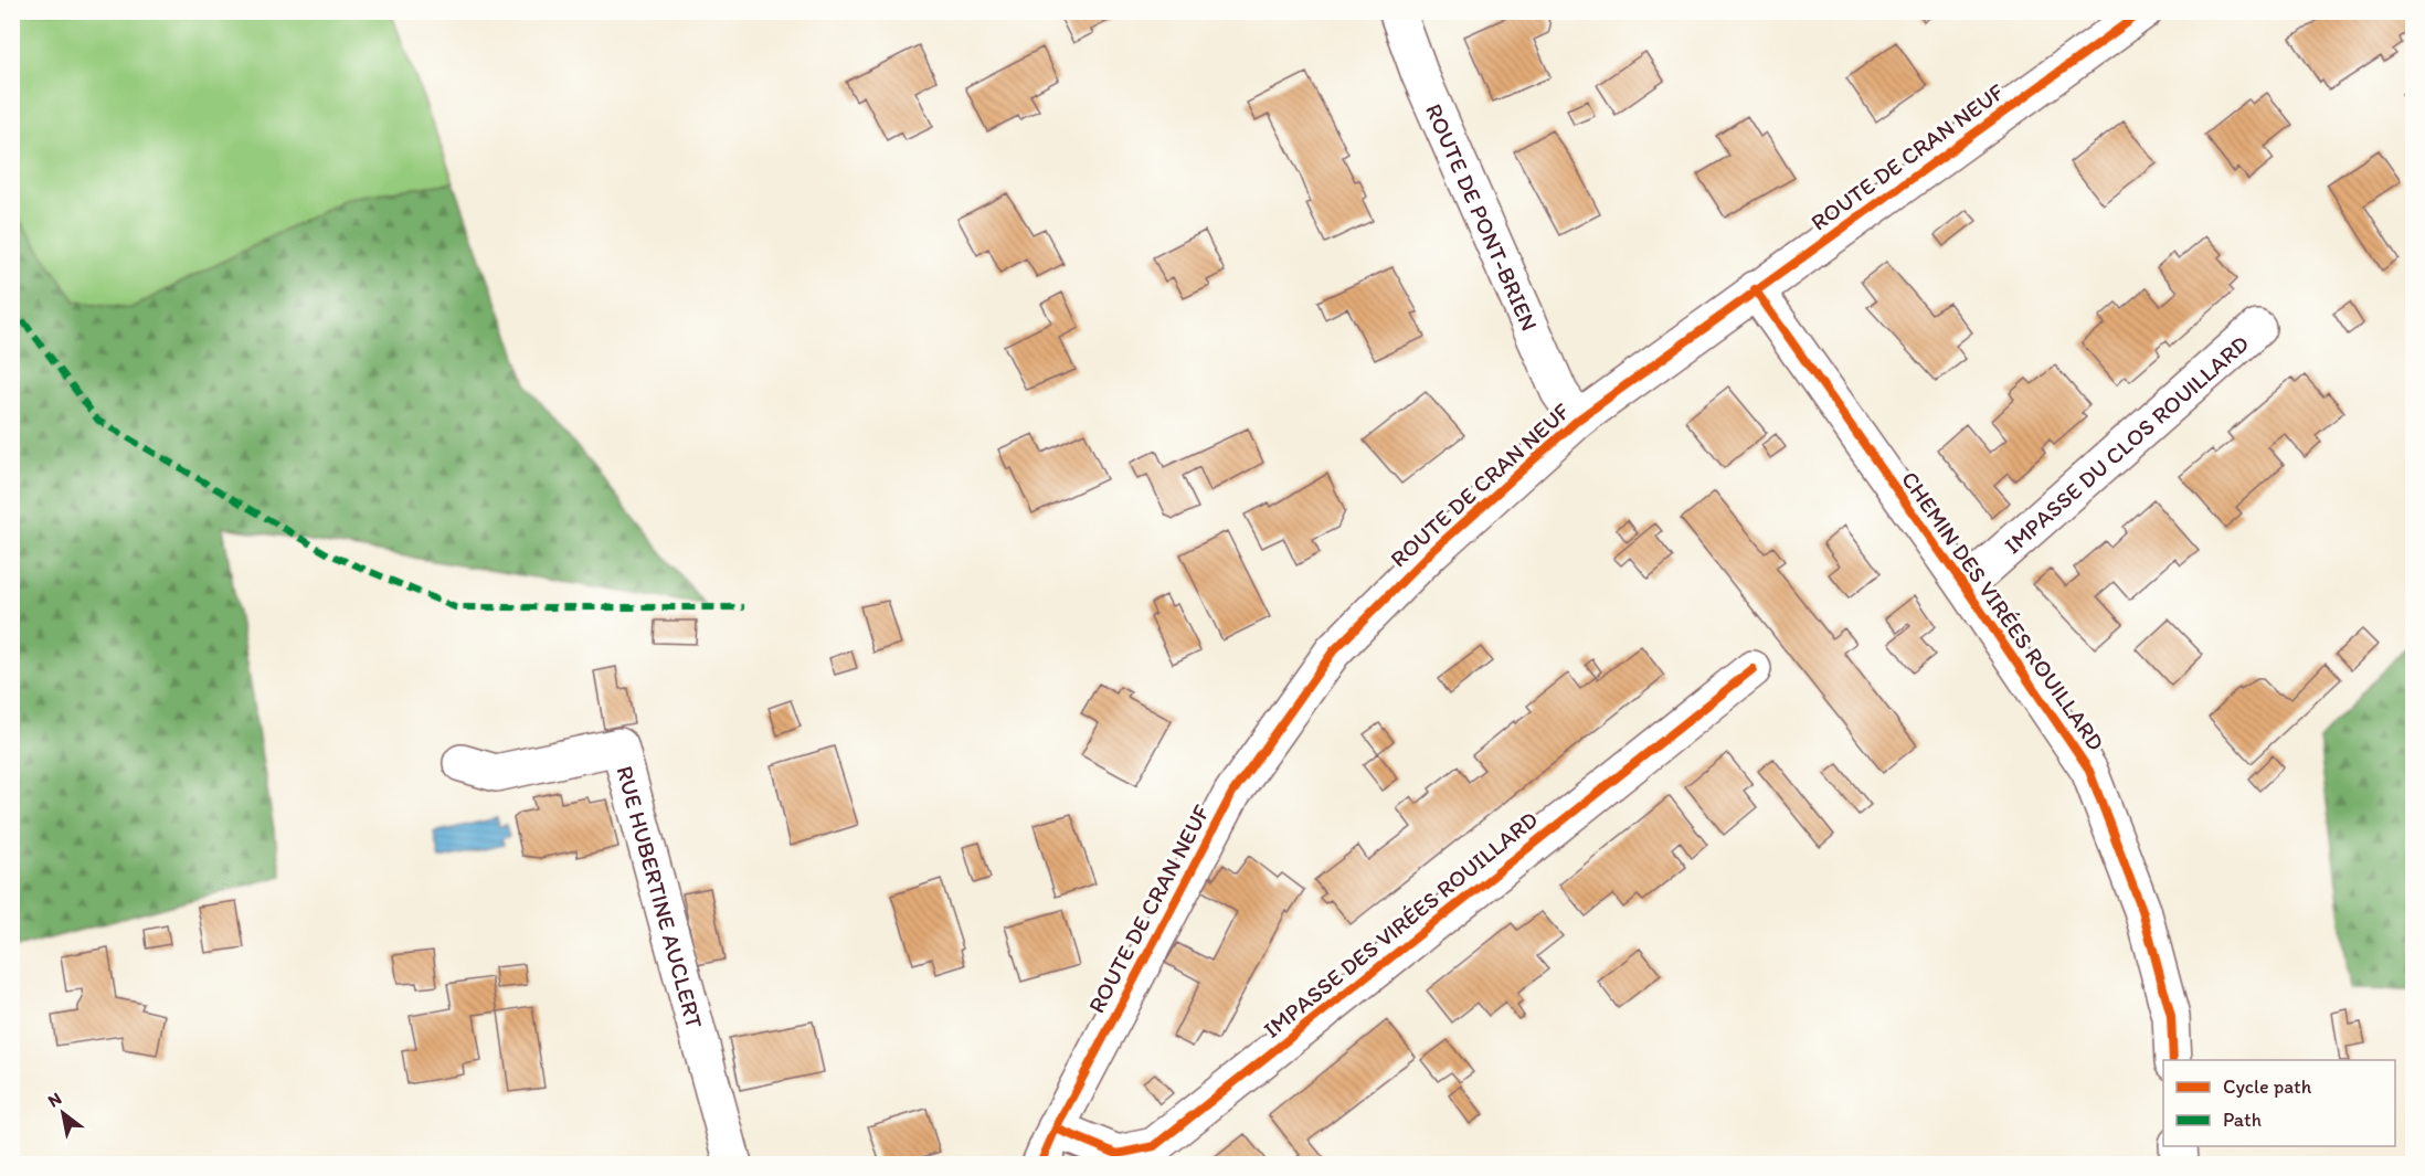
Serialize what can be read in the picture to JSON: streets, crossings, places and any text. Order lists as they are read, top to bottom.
{
  "streets": {
    "street": [
      "ROUTE DE CRAN NEUF",
      "ROUTE DE PONT-BRIEN",
      "IMPASSE DU CLOS ROUILLARD",
      "CHEMIN DES VIRÉES ROUILLARD",
      "RUE HUBERTINE AUCLERT",
      "IMPASSE DES VIRÉES ROUILLARD"
    ]
  },
  "crossings": [
    ["ROUTE DE CRAN NEUF", "ROUTE DE PONT-BRIEN"],
    ["ROUTE DE CRAN NEUF", "CHEMIN DES VIRÉES ROUILLARD"],
    ["ROUTE DE CRAN NEUF", "IMPASSE DES VIRÉES ROUILLARD"],
    ["IMPASSE DU CLOS ROUILLARD", "CHEMIN DES VIRÉES ROUILLARD"]
  ],
  "legend": ["Cycle path", "Path"],
  "north": "top left"
}
